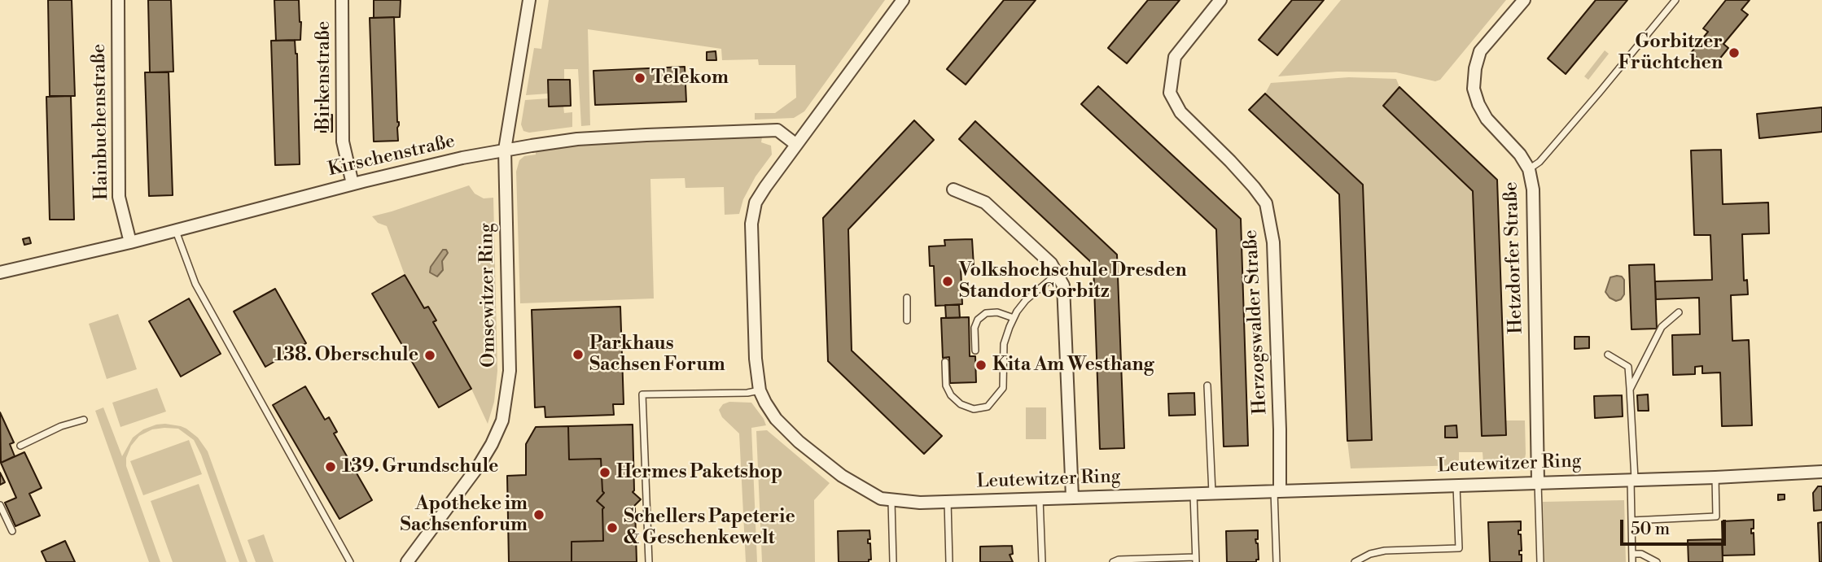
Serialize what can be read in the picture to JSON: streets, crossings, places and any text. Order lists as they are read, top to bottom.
{
  "streets": {
    "street": [
      "Birkenstraße",
      "Hainbuchenstraße",
      "Kirschenstraße",
      "Hetzdorfer Straße",
      "Omsewitzer Ring",
      "Herzogswalder Straße",
      "Leutewitzer Ring"
    ]
  },
  "crossings": [
    ["Birkenstraße", "Kirschenstraße"],
    ["Hainbuchenstraße", "Kirschenstraße"],
    ["Kirschenstraße", "Omsewitzer Ring"],
    ["Kirschenstraße", "Leutewitzer Ring"],
    ["Hetzdorfer Straße", "Leutewitzer Ring"],
    ["Herzogswalder Straße", "Leutewitzer Ring"]
  ],
  "places": [
    "Gorbitzer Früchtchen",
    "Telekom",
    "Volkshochschule Dresden Standort Gorbitz",
    "Parkhaus Sachsen Forum",
    "138. Oberschule",
    "Kita Am Westhang",
    "139. Grundschule",
    "Hermes Paketshop",
    "Apotheke im Sachsenforum",
    "Schellers Papeterie & Geschenkewelt"
  ],
  "scale_bar": "50 m"
}
